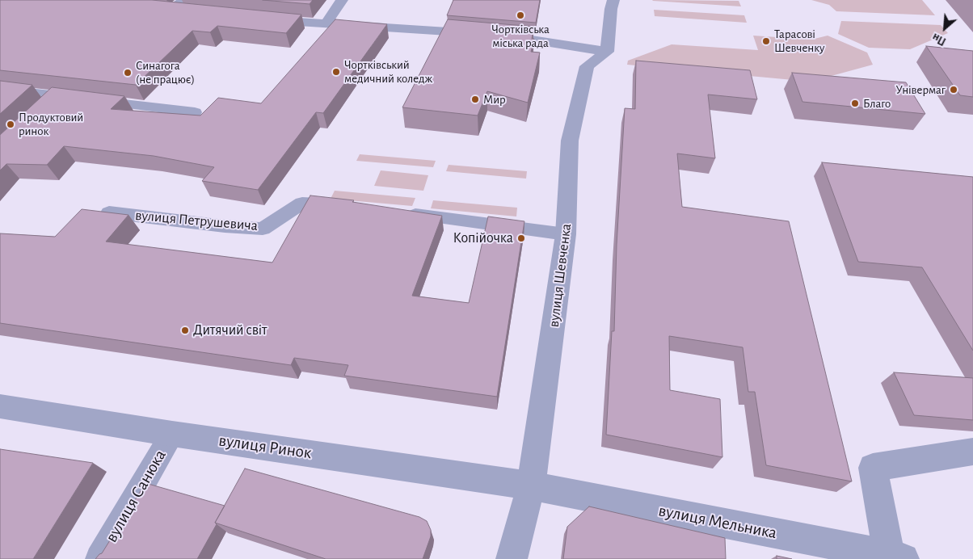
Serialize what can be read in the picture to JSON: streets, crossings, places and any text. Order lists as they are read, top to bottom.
{
  "streets": {
    "street": ["вулиця Шевченка", "вулиця Ринок", "вулиця Мельника"],
    "lane": ["вулиця Петрушевича", "вулиця Санюка"]
  },
  "crossings": [
    ["вулиця Шевченка", "вулиця Ринок"],
    ["вулиця Шевченка", "вулиця Мельника"],
    ["вулиця Ринок", "вулиця Санюка"],
    ["вулиця Ринок", "вулиця Мельника"]
  ],
  "places": [
    "Чортківська міська рада",
    "Тарасові Шевченку",
    "Чортківський медичний коледж",
    "Синагога (не працює)",
    "Універмаг",
    "Мир",
    "Благо",
    "Продуктовий ринок",
    "Копійочка",
    "Дитячий світ"
  ],
  "north": "bottom left"
}
